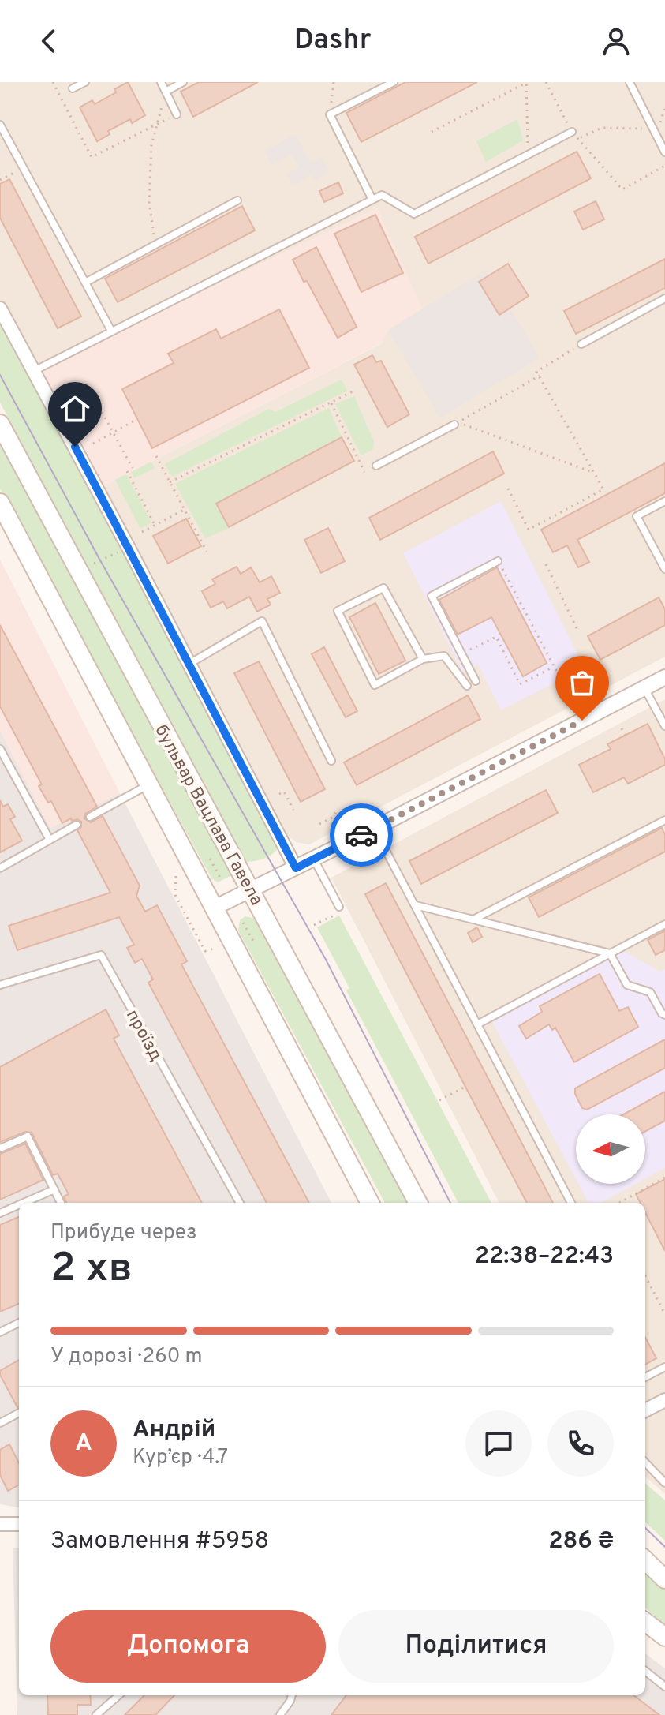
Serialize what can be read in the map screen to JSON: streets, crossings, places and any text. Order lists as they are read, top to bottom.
{
  "streets": {
    "main road": ["бульвар Вацлава Гавела"],
    "lane": ["проїзд"]
  },
  "north": "left",
  "page": {
    "header": "Dashr",
    "heading": ["2 хв", "Прибуде через", "22:38–22:43"],
    "panel": [
      "Андрій",
      "Кур’єр · 4.7",
      "Замовлення #5958",
      "286 ₴"
    ],
    "bar": "У дорозі · 260 m",
    "round": "А",
    "buttons": ["Допомога", "Поділитися"]
  }
}
